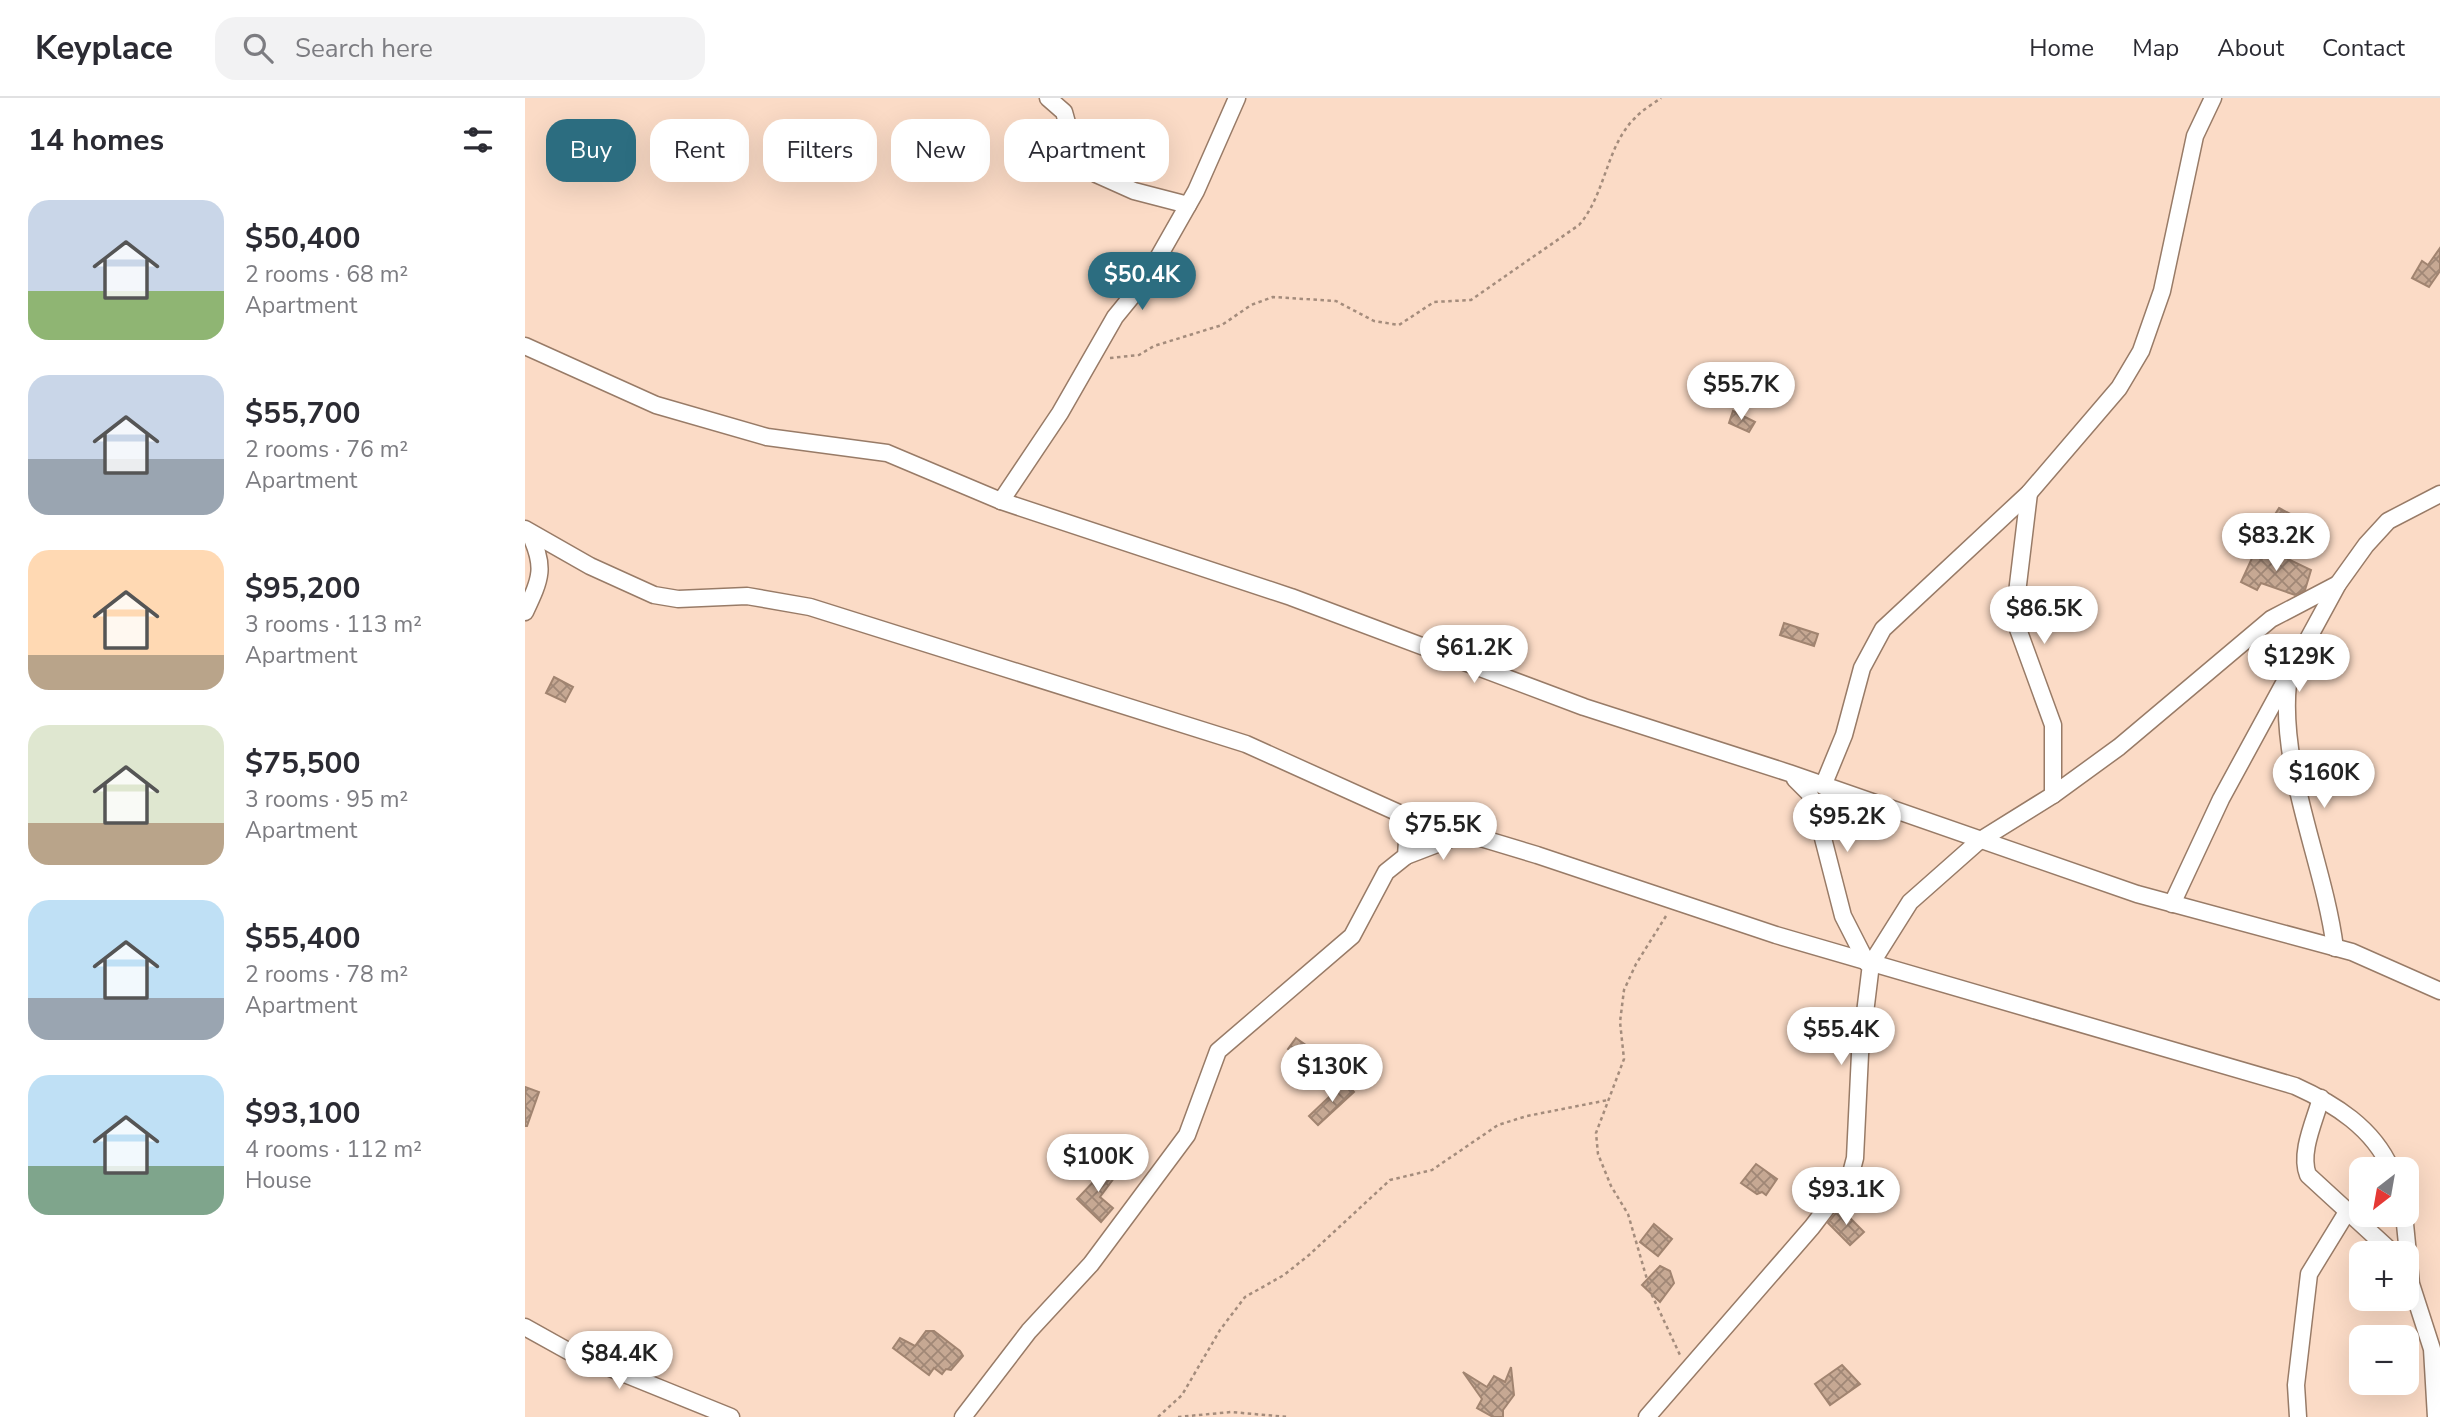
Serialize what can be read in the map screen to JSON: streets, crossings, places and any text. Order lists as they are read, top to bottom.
{
  "north": "bottom left",
  "page": {
    "header": "Keyplace",
    "search": "Search here",
    "nav": [
      "Home",
      "Map",
      "About",
      "Contact"
    ],
    "heading": "14 homes",
    "chip": [
      "Buy",
      "Rent",
      "Filters",
      "New",
      "Apartment"
    ],
    "list": [
      {
        "name": "$50,400",
        "note": "2 rooms · 68 m² · Apartment"
      },
      {
        "name": "$55,700",
        "note": "2 rooms · 76 m² · Apartment"
      },
      {
        "name": "$95,200",
        "note": "3 rooms · 113 m² · Apartment"
      },
      {
        "name": "$75,500",
        "note": "3 rooms · 95 m² · Apartment"
      },
      {
        "name": "$55,400",
        "note": "2 rooms · 78 m² · Apartment"
      },
      {
        "name": "$93,100",
        "note": "4 rooms · 112 m² · House"
      }
    ],
    "price": [
      "$50.4K",
      "$55.7K",
      "$83.2K",
      "$86.5K",
      "$61.2K",
      "$129K",
      "$160K",
      "$95.2K",
      "$75.5K",
      "$55.4K",
      "$130K",
      "$100K",
      "$93.1K",
      "$84.4K"
    ],
    "map_buttons": ["+", "−"]
  }
}
